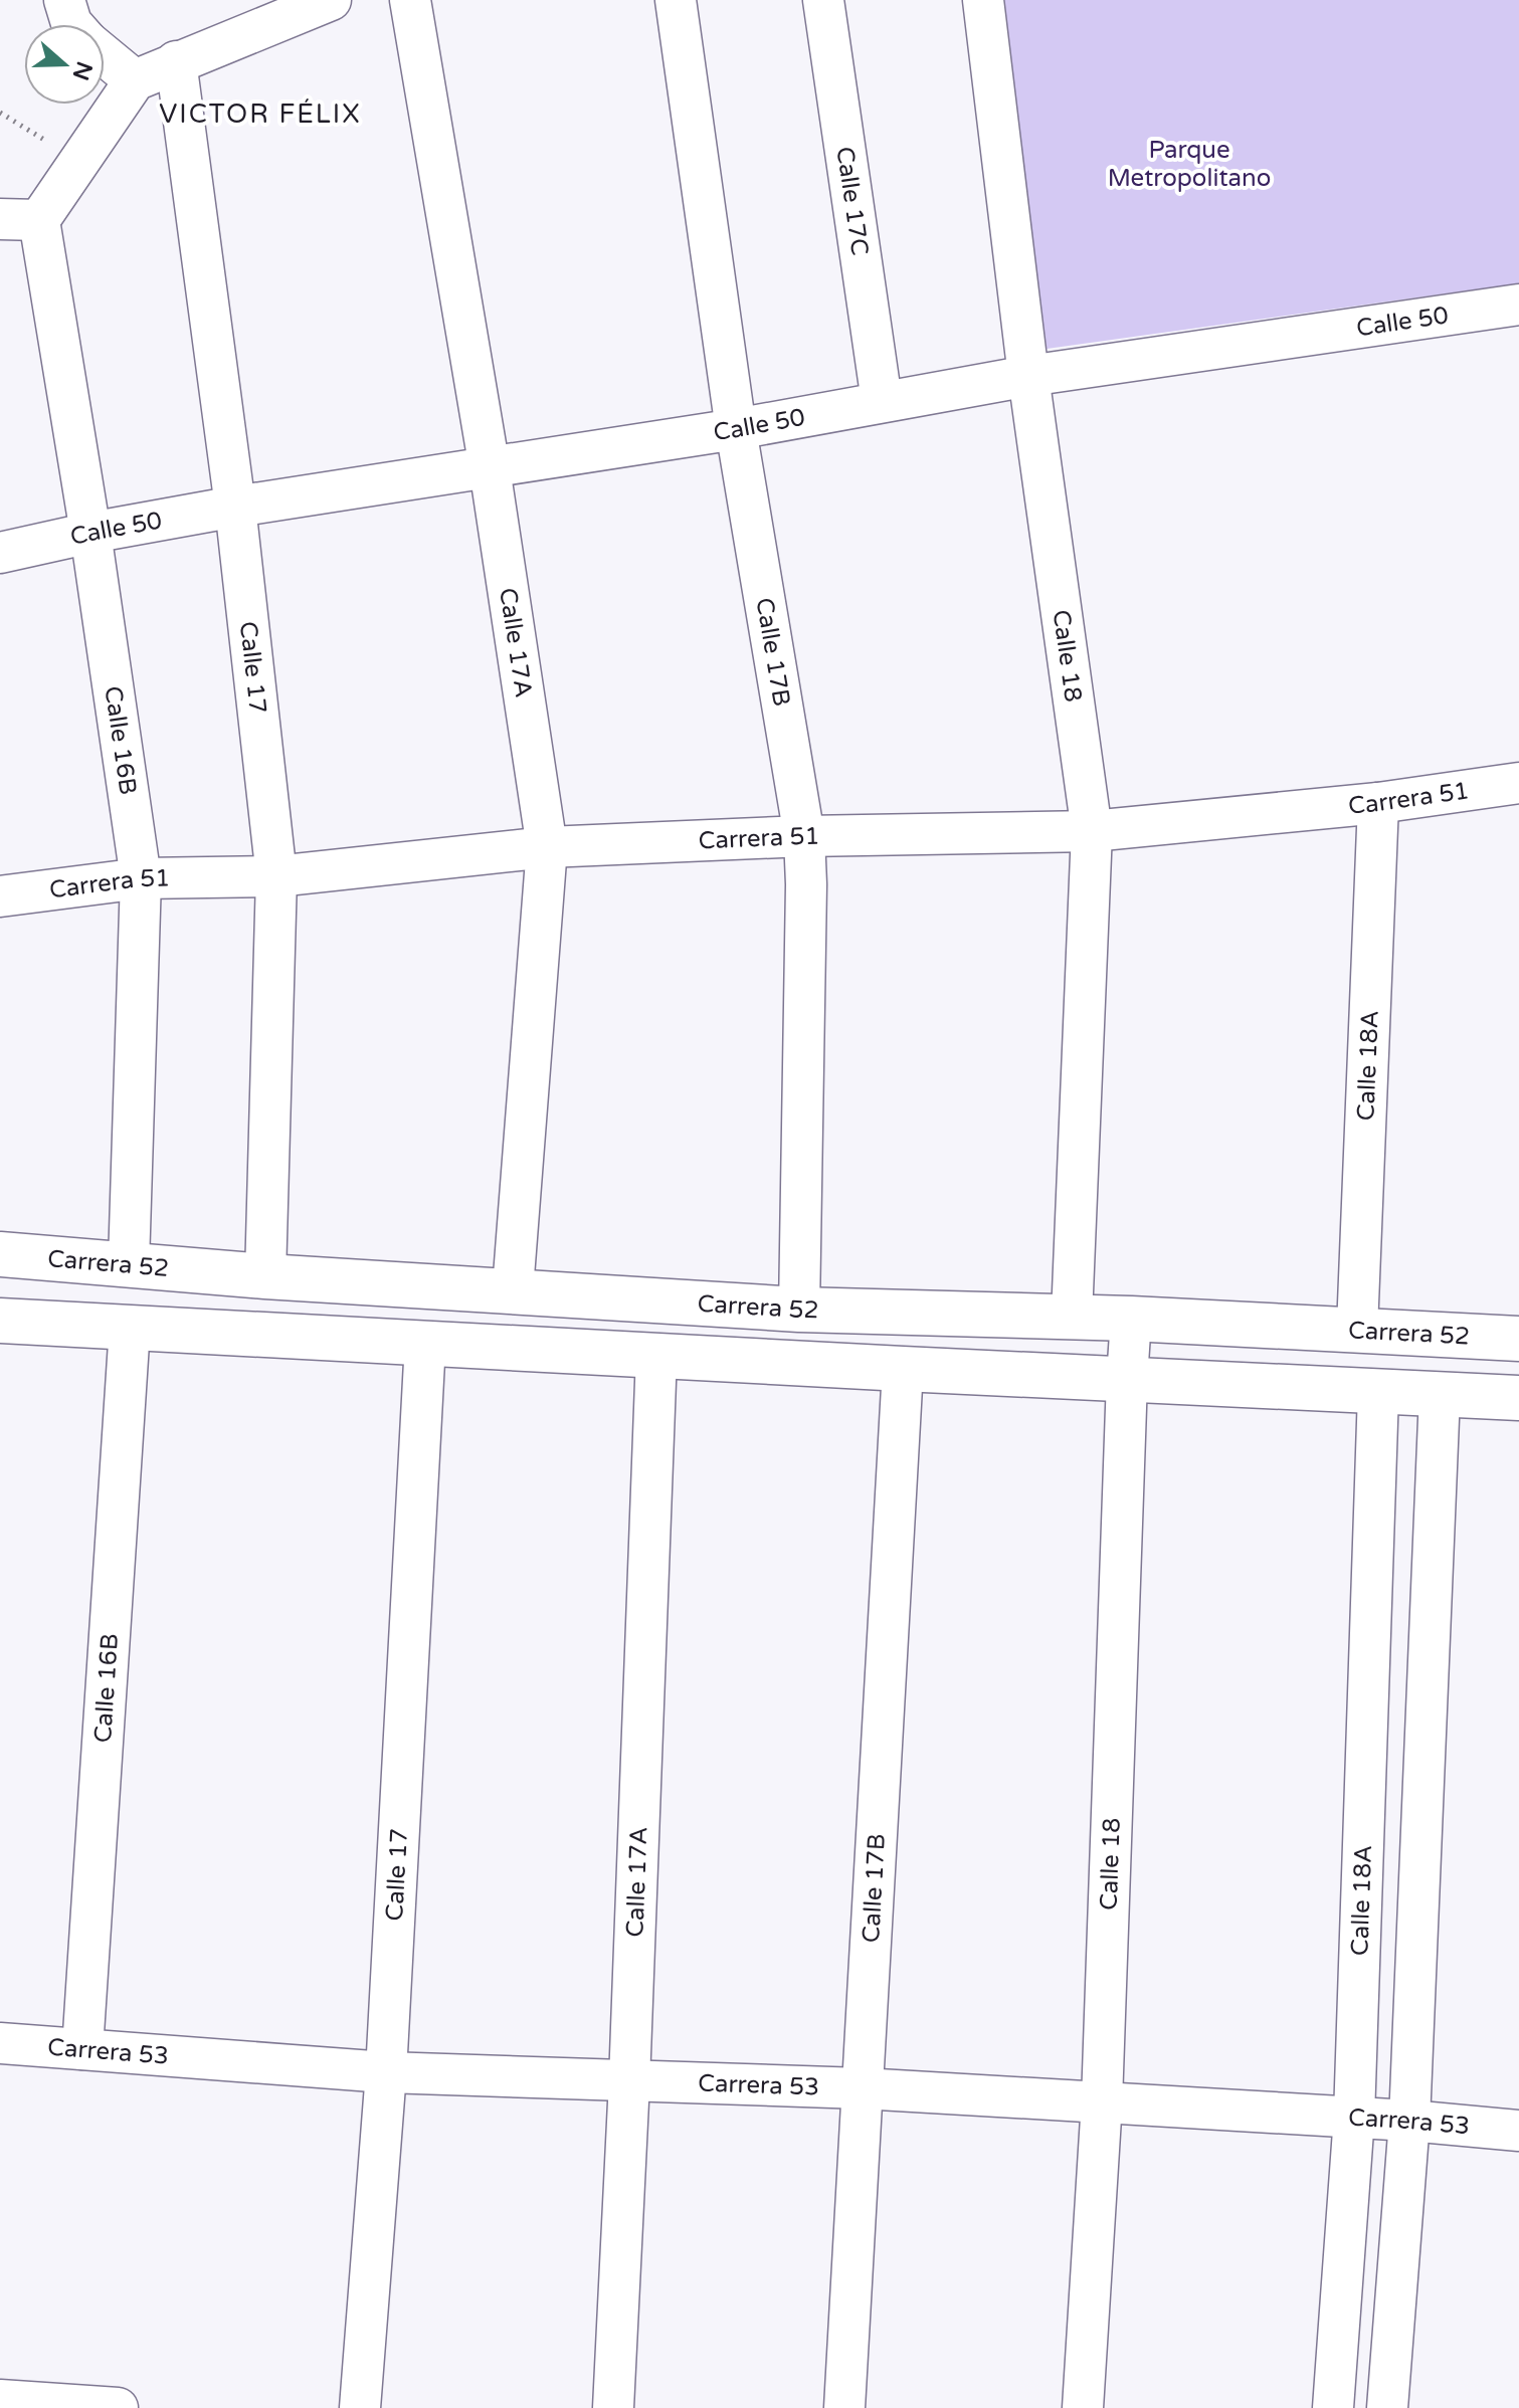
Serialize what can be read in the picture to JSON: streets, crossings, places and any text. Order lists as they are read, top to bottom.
{
  "streets": {
    "main road": ["Carrera 52"],
    "street": [
      "Calle 17C",
      "Calle 50",
      "Calle 17A",
      "Calle 17B",
      "Calle 18",
      "Calle 17",
      "Calle 16B",
      "Carrera 51",
      "Calle 18A",
      "Carrera 53"
    ]
  },
  "crossings": [
    ["Calle 17C", "Calle 50"],
    ["Calle 50", "Calle 17A"],
    ["Calle 50", "Calle 17B"],
    ["Calle 50", "Calle 18"],
    ["Calle 50", "Calle 17"],
    ["Calle 50", "Calle 16B"],
    ["Calle 17A", "Carrera 51"],
    ["Calle 17A", "Carrera 52"],
    ["Calle 17A", "Carrera 53"],
    ["Calle 17B", "Carrera 51"],
    ["Calle 17B", "Carrera 52"],
    ["Calle 17B", "Carrera 53"],
    ["Calle 18", "Carrera 51"],
    ["Calle 18", "Carrera 52"],
    ["Calle 18", "Carrera 53"],
    ["Calle 17", "Carrera 51"],
    ["Calle 17", "Carrera 52"],
    ["Calle 17", "Carrera 53"],
    ["Calle 16B", "Carrera 51"],
    ["Calle 16B", "Carrera 52"],
    ["Calle 16B", "Carrera 53"],
    ["Carrera 51", "Calle 18A"],
    ["Calle 18A", "Carrera 52"],
    ["Calle 18A", "Carrera 53"]
  ],
  "districts": ["VICTOR FÉLIX"],
  "parks": ["Parque Metropolitano"],
  "north": "right"
}
